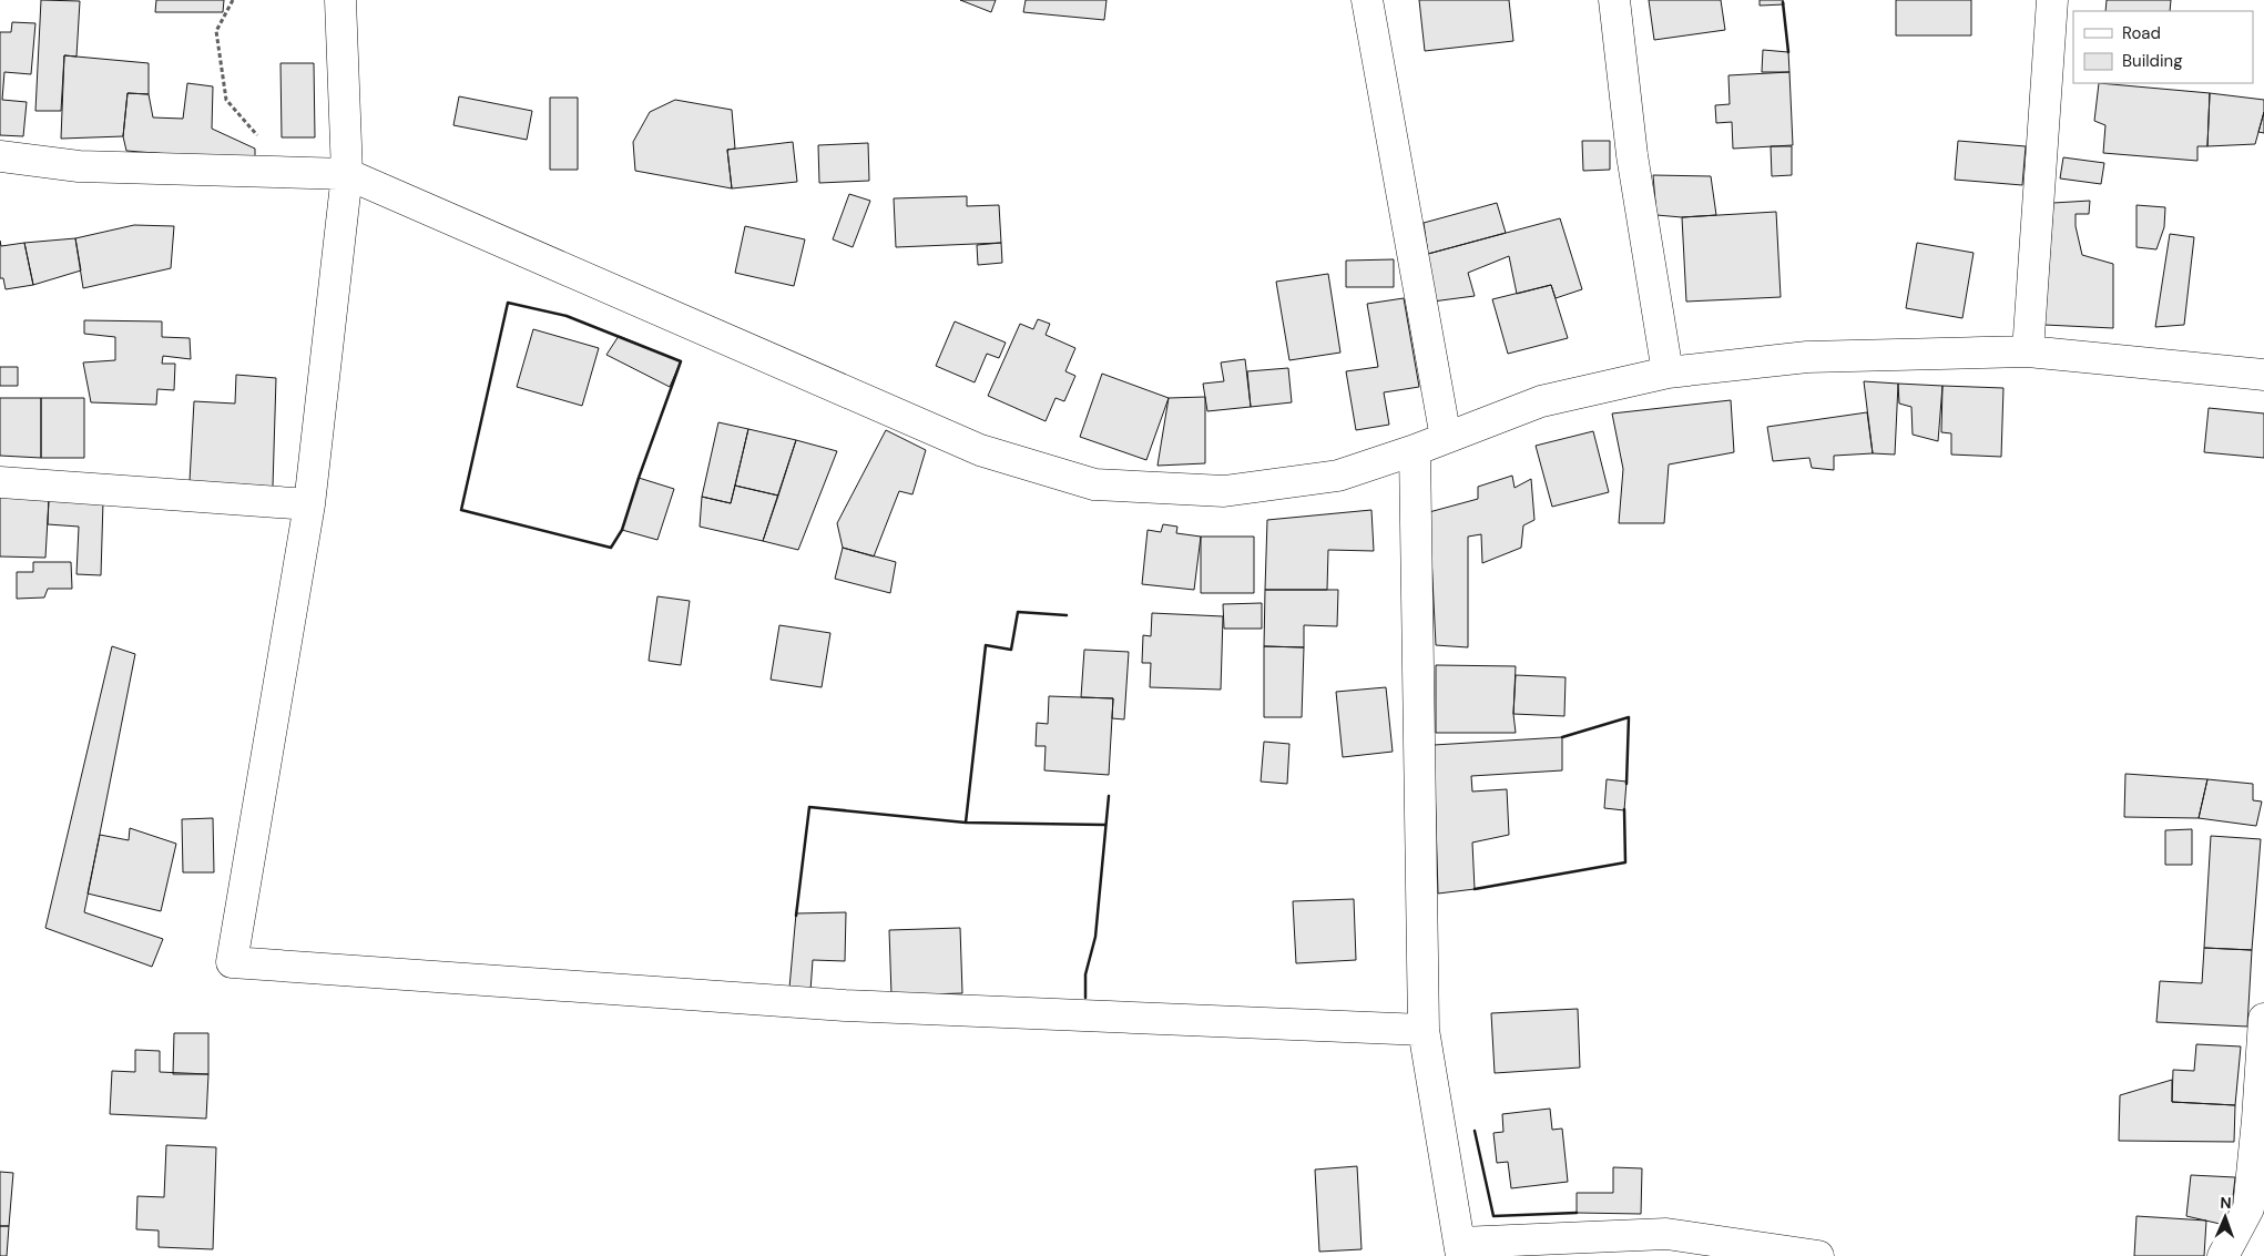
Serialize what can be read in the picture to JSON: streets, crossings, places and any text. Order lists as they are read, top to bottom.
{
  "legend": ["Road", "Building"],
  "north": "top"
}
